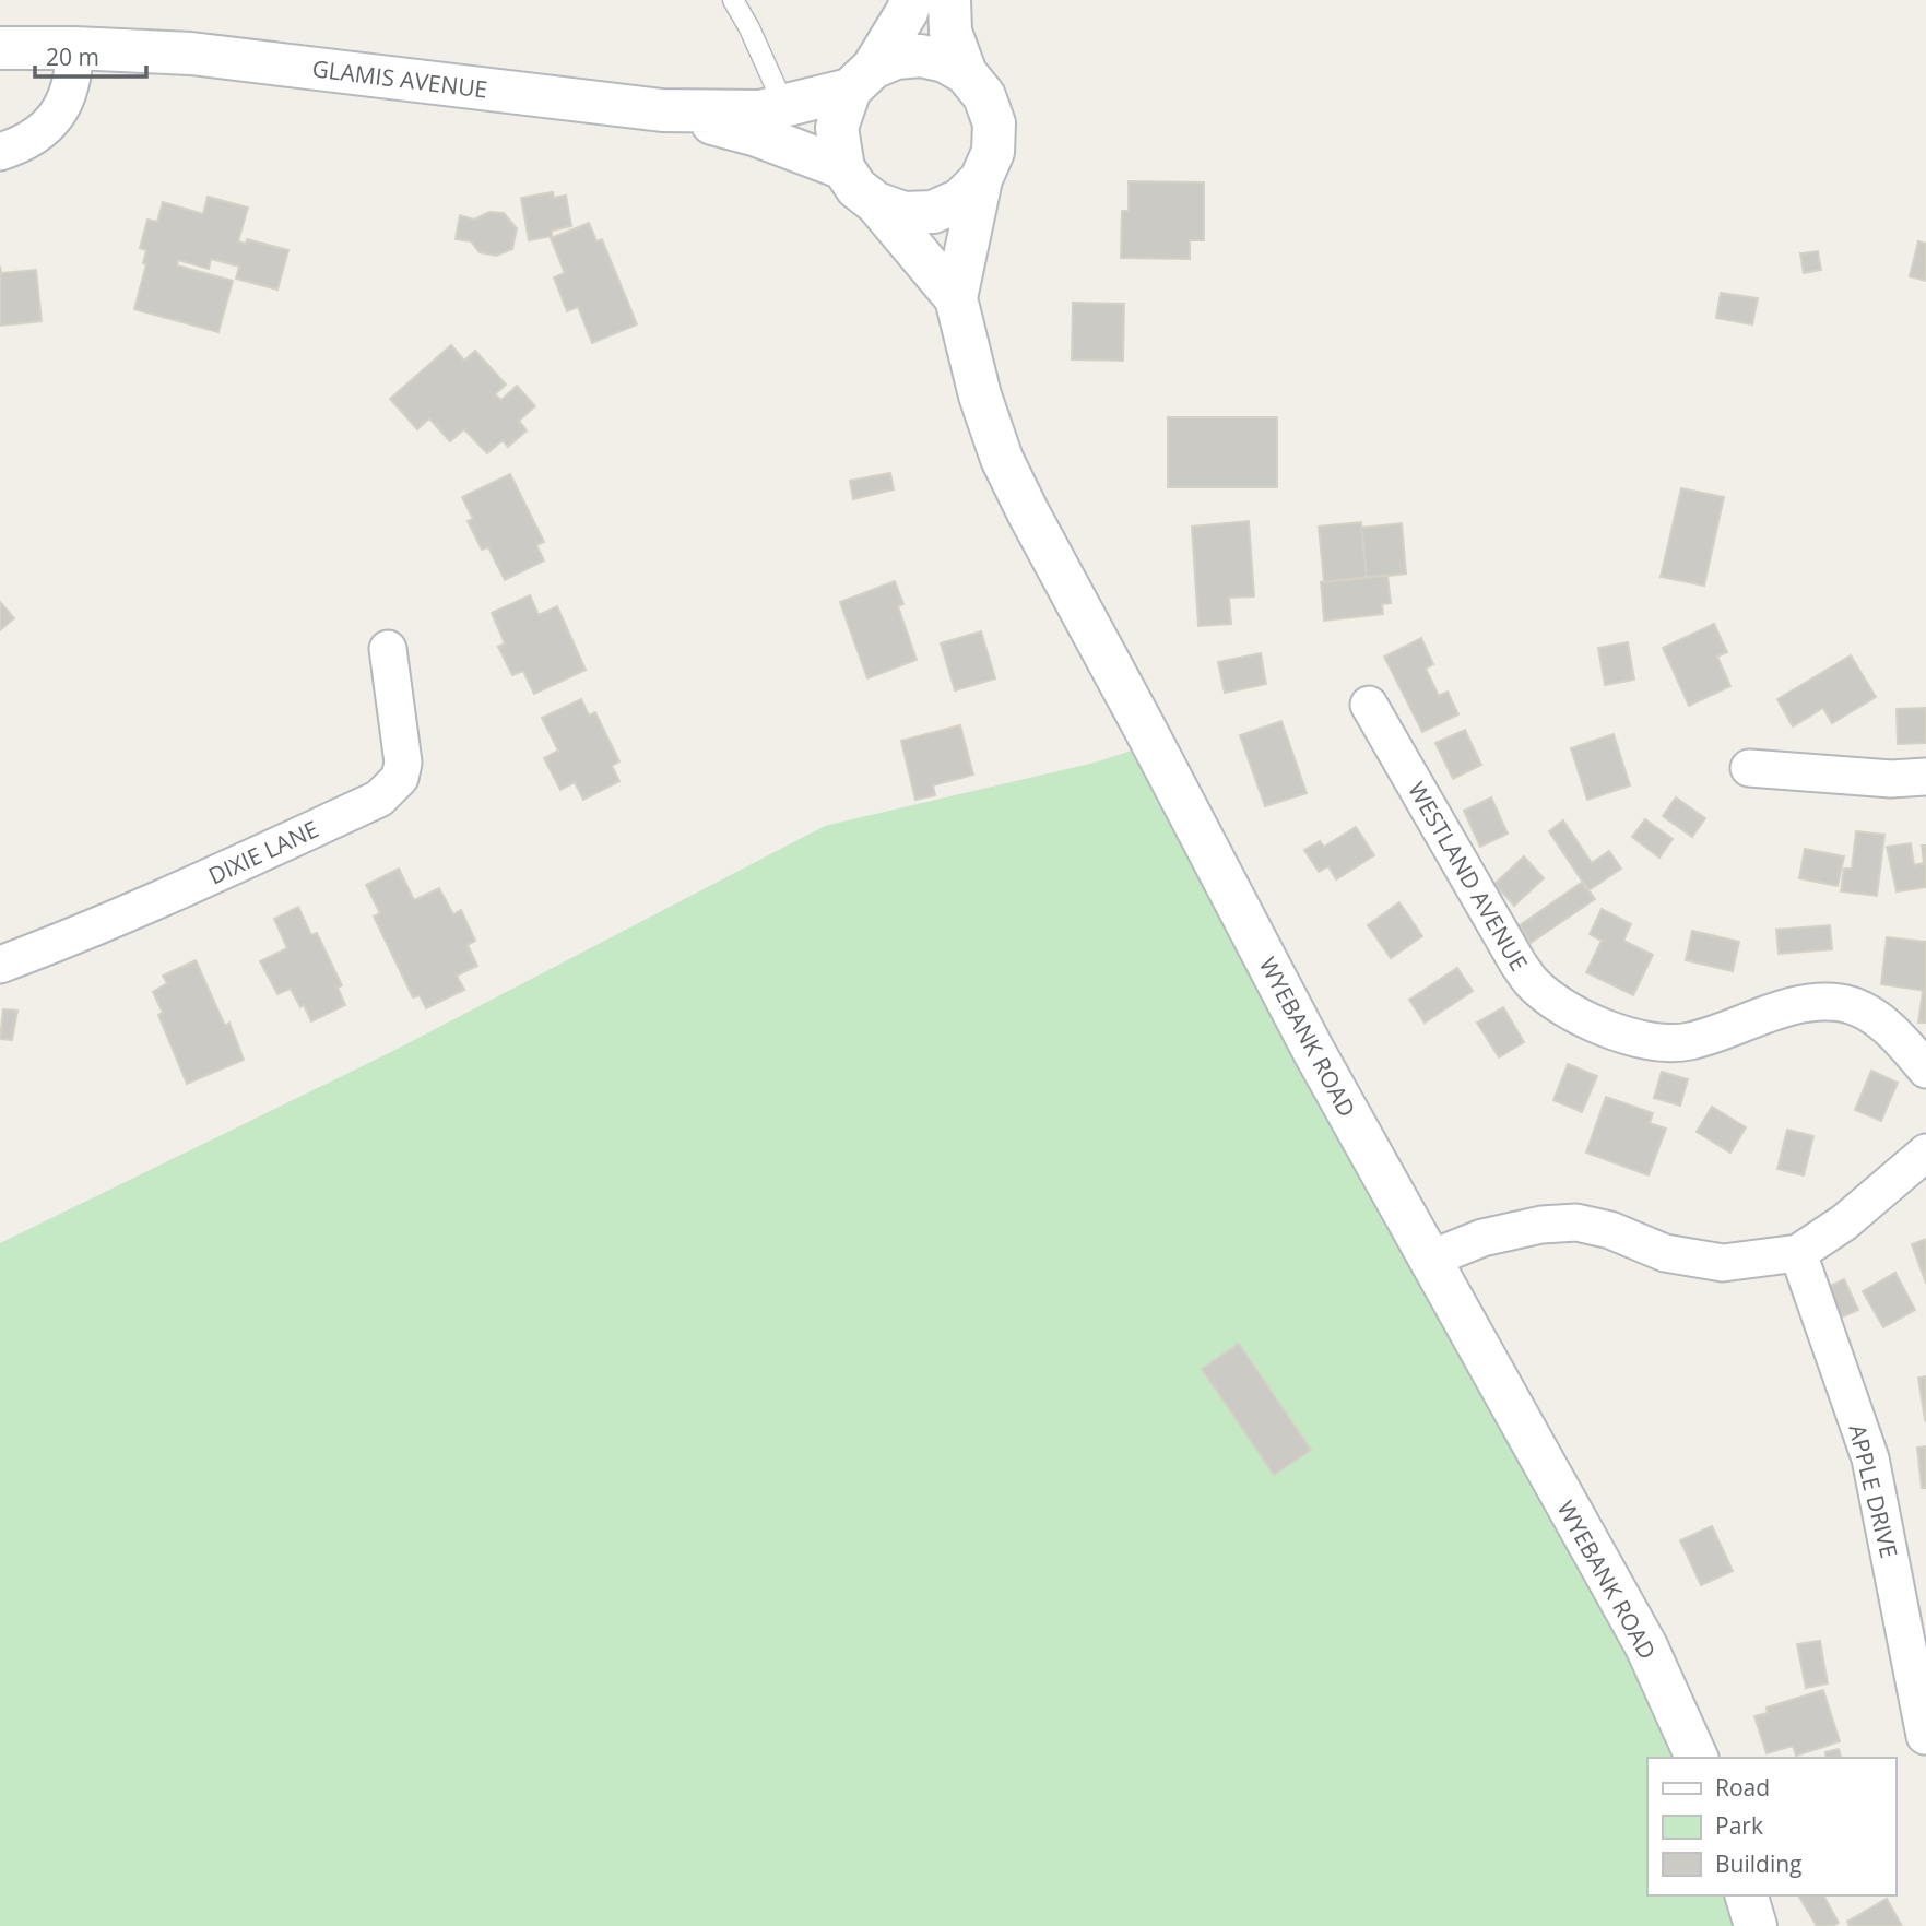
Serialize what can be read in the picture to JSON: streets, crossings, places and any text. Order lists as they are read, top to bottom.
{
  "streets": {
    "street": [
      "GLAMIS AVENUE",
      "DIXIE LANE",
      "WESTLAND AVENUE",
      "WYEBANK ROAD",
      "APPLE DRIVE"
    ]
  },
  "crossings": [
    ["GLAMIS AVENUE", "WYEBANK ROAD"]
  ],
  "legend": ["Road", "Park", "Building"],
  "scale_bar": "20 m"
}
